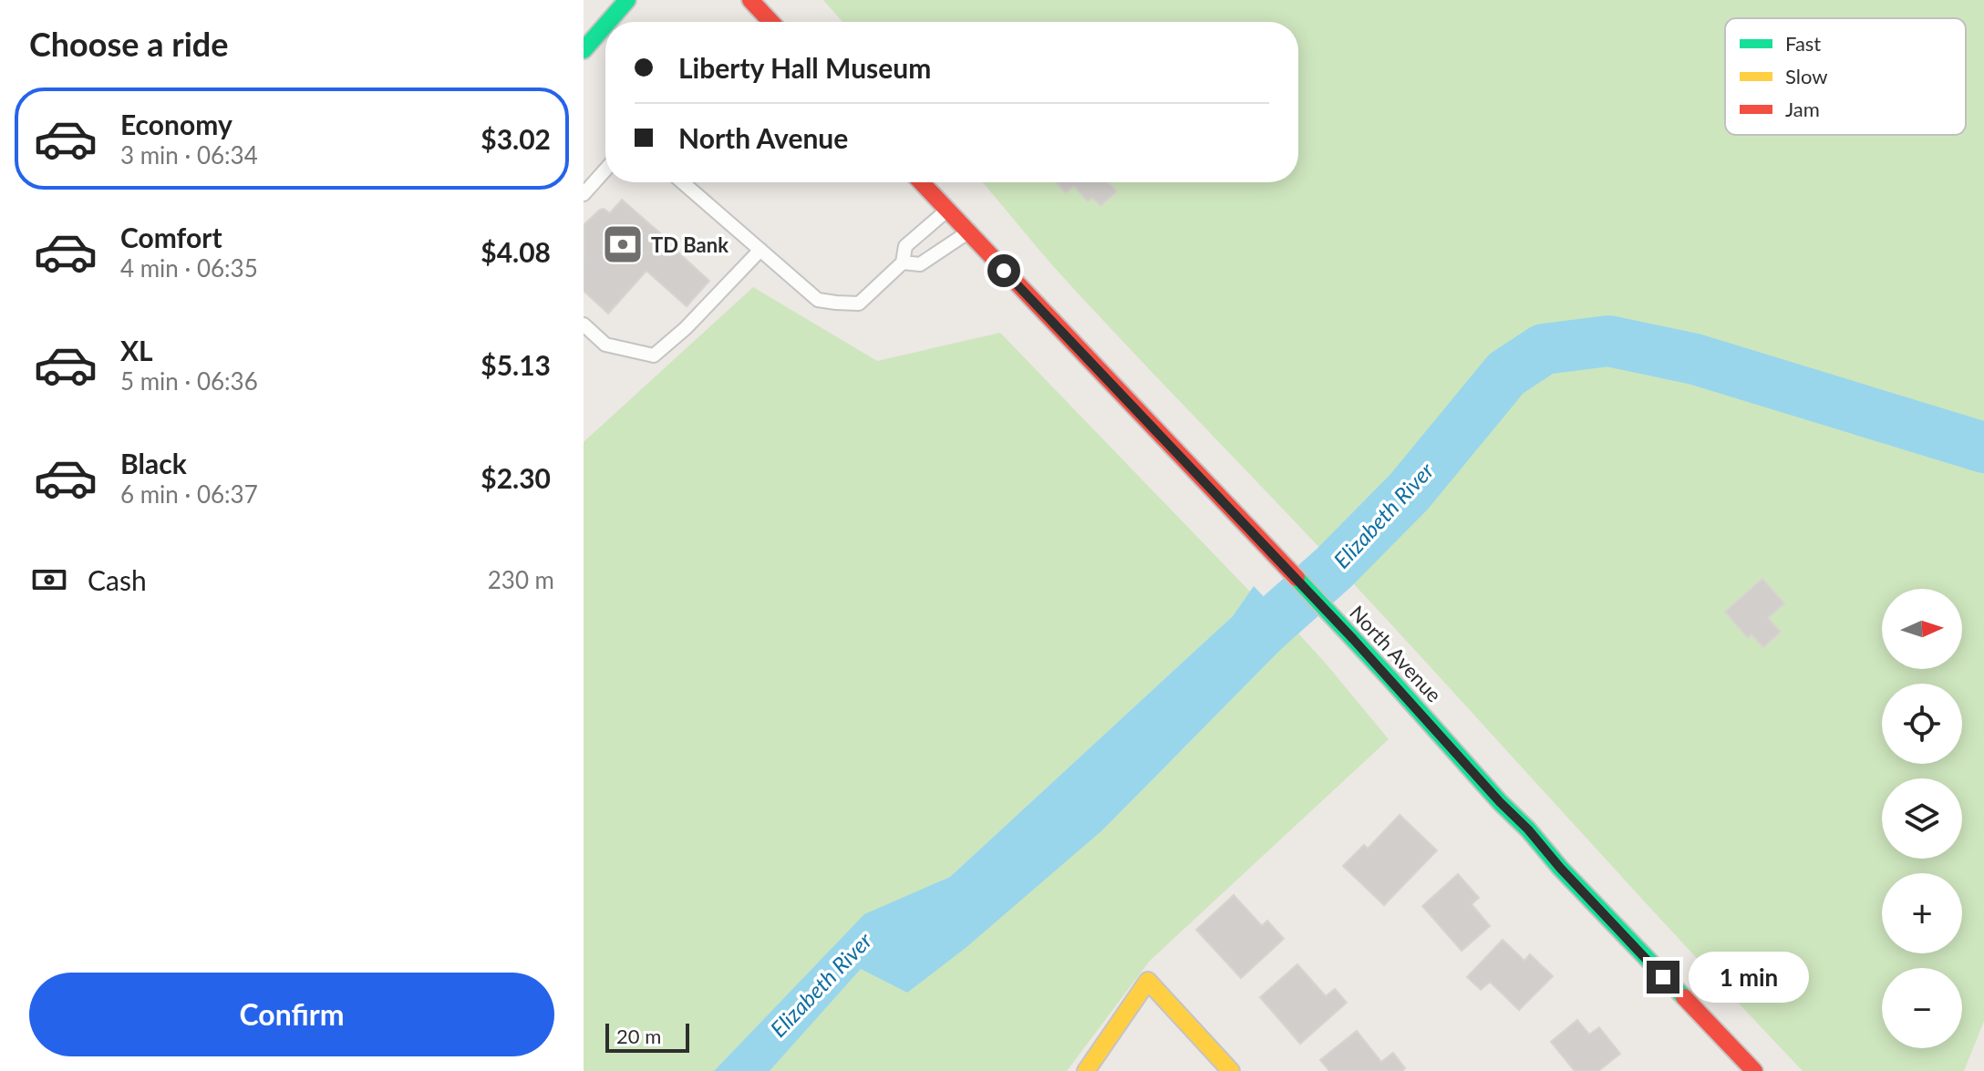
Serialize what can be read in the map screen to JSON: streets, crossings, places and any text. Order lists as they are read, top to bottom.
{
  "streets": {
    "main road": ["North Avenue"]
  },
  "water": ["Elizabeth River"],
  "places": {
    "bank": ["TD Bank"]
  },
  "legend": ["Fast", "Slow", "Jam"],
  "scale_bar": "20 m",
  "north": "right",
  "page": {
    "heading": "Choose a ride",
    "banner": ["Liberty Hall Museum", "North Avenue"],
    "list": [
      {
        "name": "Economy",
        "note": "3 min · 06:34",
        "value": "$3.02"
      },
      {
        "name": "Comfort",
        "note": "4 min · 06:35",
        "value": "$4.08"
      },
      {
        "name": "XL",
        "note": "5 min · 06:36",
        "value": "$5.13"
      },
      {
        "name": "Black",
        "note": "6 min · 06:37",
        "value": "$2.30"
      }
    ],
    "pay": ["Cash", "230 m"],
    "map_buttons": ["+", "−"],
    "bubble": "1 min",
    "buttons": "Confirm",
    "scale": "20 m"
  }
}
